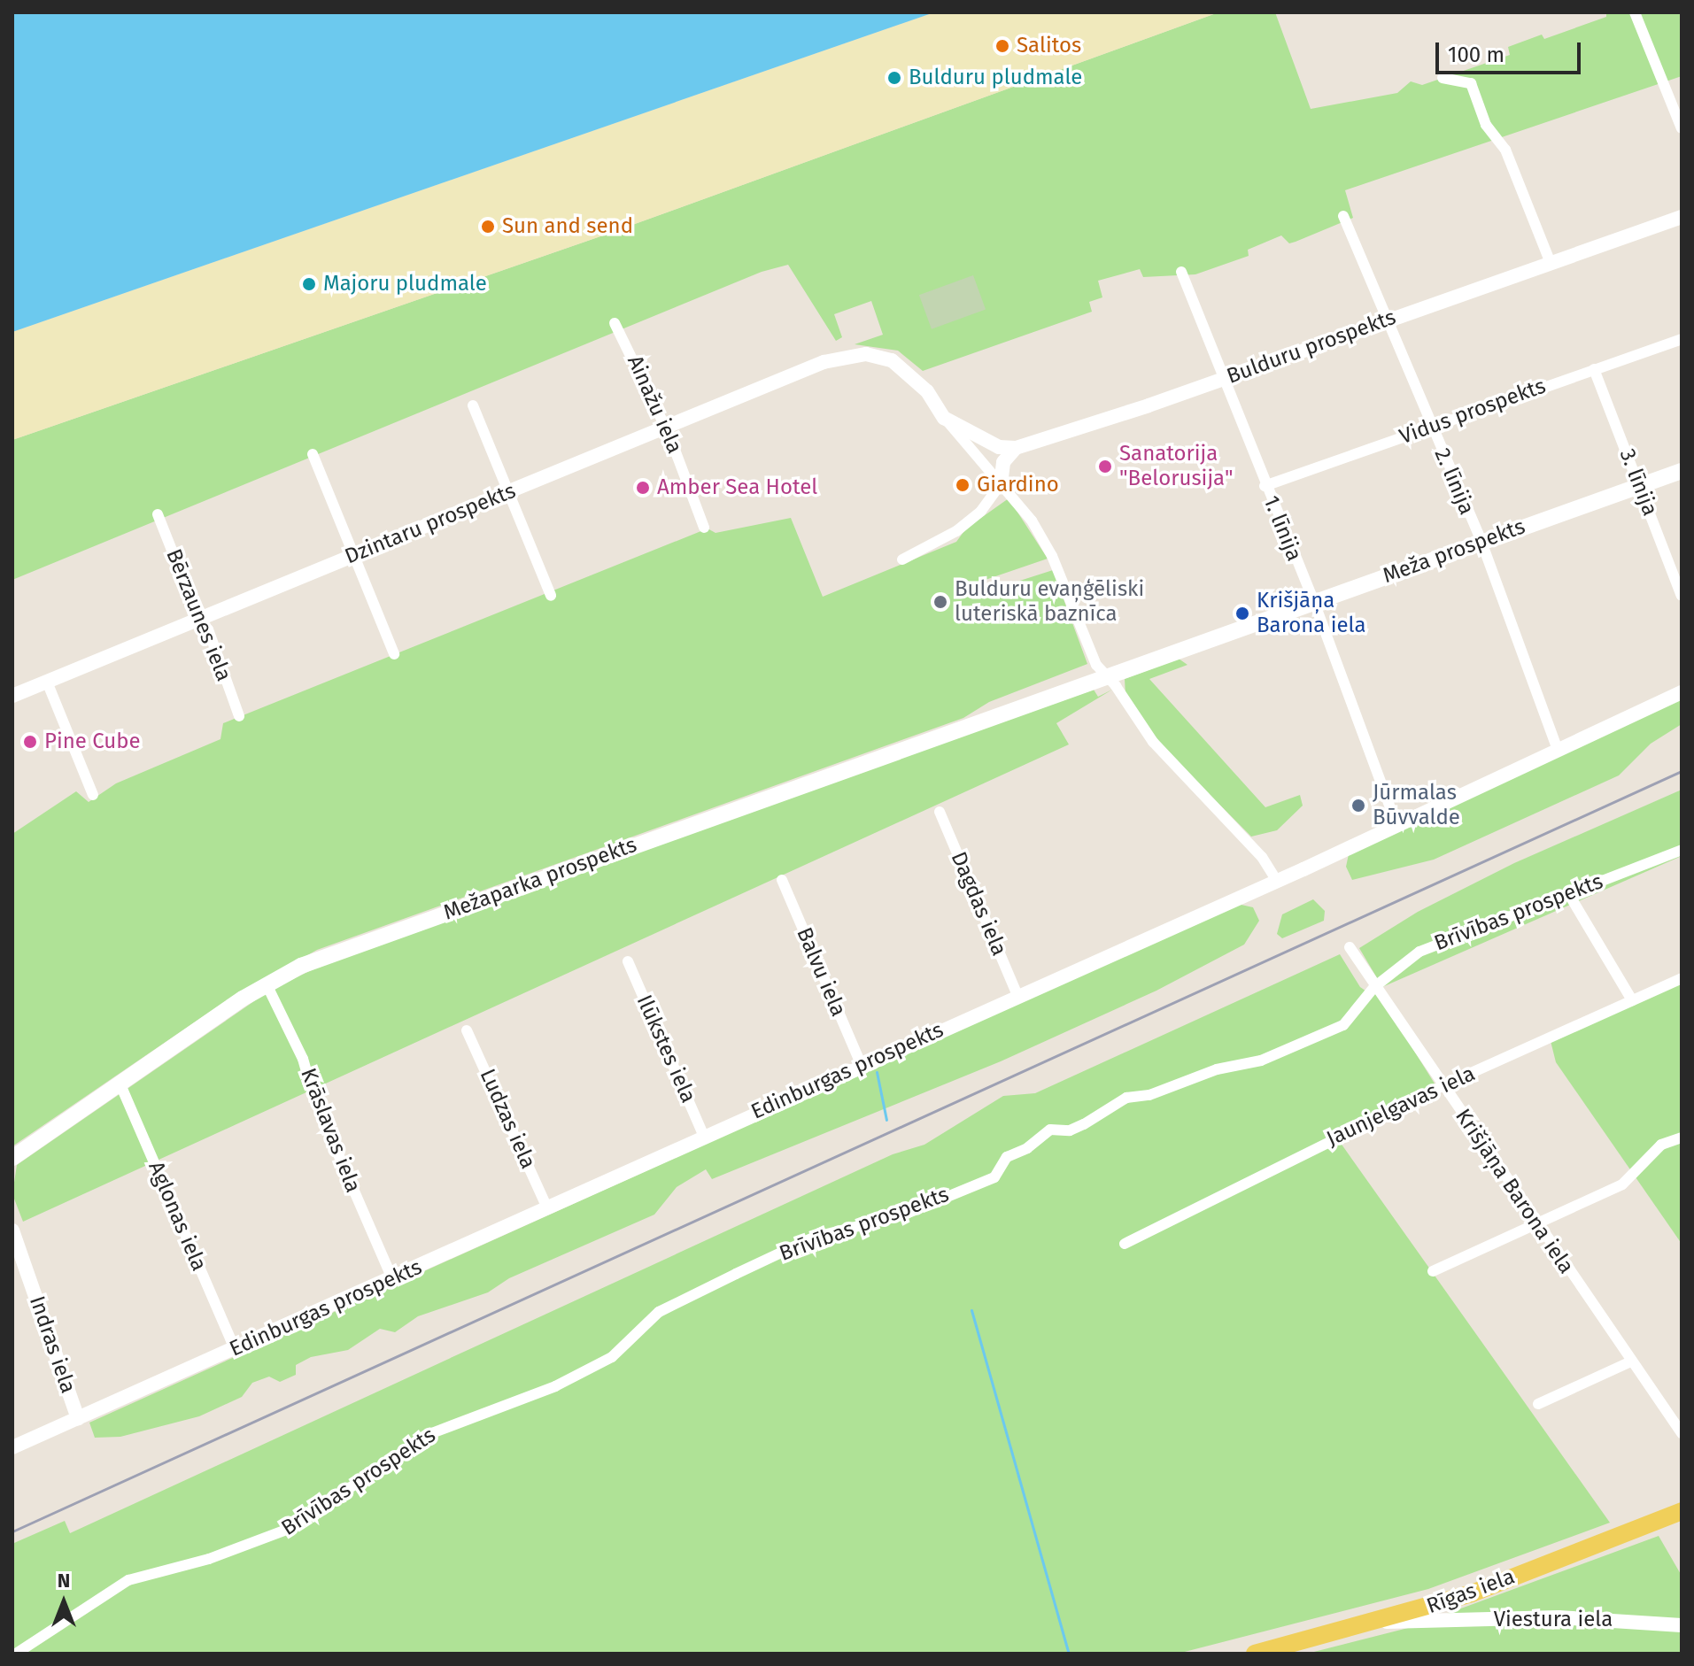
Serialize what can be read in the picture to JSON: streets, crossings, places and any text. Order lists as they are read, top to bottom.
{
  "streets": {
    "main road": ["Meža prospekts", "Mežaparka prospekts", "Rīgas iela"],
    "street": [
      "Bulduru prospekts",
      "Ainažu iela",
      "Vidus prospekts",
      "2. līnija",
      "3. līnija",
      "Dzintaru prospekts",
      "1. līnija",
      "Bērzaunes iela",
      "Dagdas iela",
      "Brīvības prospekts",
      "Balvu iela",
      "Ilūkstes iela",
      "Edinburgas prospekts",
      "Jaunjelgavas iela",
      "Ludzas iela",
      "Krāslavas iela",
      "Krišjāņa Barona iela",
      "Aglonas iela",
      "Indras iela",
      "Viestura iela"
    ]
  },
  "crossings": [
    ["Bulduru prospekts", "2. līnija"],
    ["Bulduru prospekts", "1. līnija"],
    ["Ainažu iela", "Dzintaru prospekts"],
    ["Vidus prospekts", "2. līnija"],
    ["Vidus prospekts", "3. līnija"],
    ["Vidus prospekts", "1. līnija"],
    ["2. līnija", "Meža prospekts"],
    ["2. līnija", "Edinburgas prospekts"],
    ["3. līnija", "Meža prospekts"],
    ["Dzintaru prospekts", "Bērzaunes iela"],
    ["1. līnija", "Meža prospekts"],
    ["1. līnija", "Edinburgas prospekts"],
    ["Meža prospekts", "Mežaparka prospekts"],
    ["Mežaparka prospekts", "Krāslavas iela"],
    ["Mežaparka prospekts", "Aglonas iela"],
    ["Dagdas iela", "Edinburgas prospekts"],
    ["Brīvības prospekts", "Krišjāņa Barona iela"],
    ["Balvu iela", "Edinburgas prospekts"],
    ["Ilūkstes iela", "Edinburgas prospekts"],
    ["Edinburgas prospekts", "Ludzas iela"],
    ["Edinburgas prospekts", "Krāslavas iela"],
    ["Edinburgas prospekts", "Aglonas iela"],
    ["Edinburgas prospekts", "Indras iela"],
    ["Jaunjelgavas iela", "Krišjāņa Barona iela"],
    ["Rīgas iela", "Viestura iela"]
  ],
  "places": [
    "Salitos",
    "Bulduru pludmale",
    "Sun and send",
    "Majoru pludmale",
    "Sanatorija \"Belorusija\"",
    "Giardino",
    "Amber Sea Hotel",
    "Bulduru evaņģēliski luteriskā baznīca",
    "Krišjāņa Barona iela",
    "Pine Cube",
    "Jūrmalas Būvvalde"
  ],
  "scale_bar": "100 m",
  "north": "top"
}
